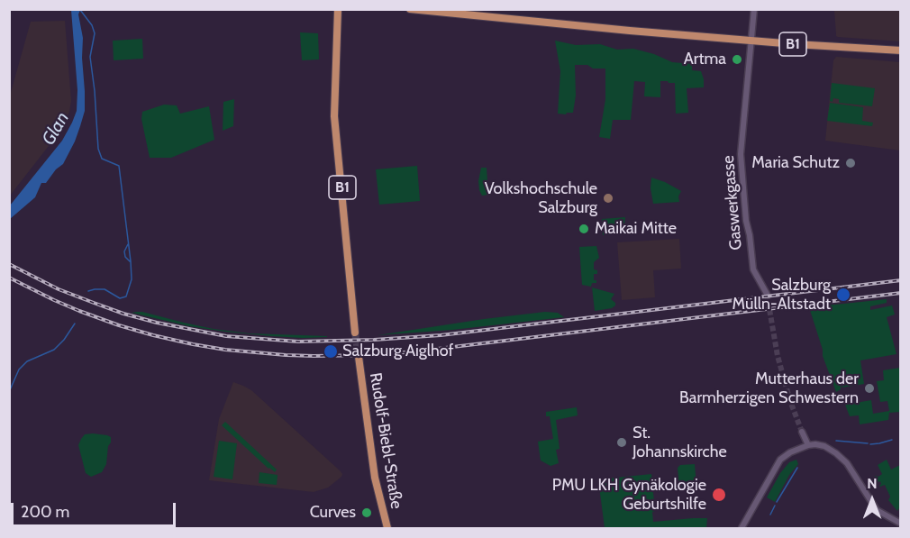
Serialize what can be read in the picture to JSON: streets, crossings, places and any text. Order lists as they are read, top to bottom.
{
  "streets": {
    "main road": ["B1", "Rudolf-Biebl-Straße"],
    "street": ["Gaswerkgasse"]
  },
  "crossings": [
    ["B1", "Gaswerkgasse"]
  ],
  "water": ["Glan"],
  "places": [
    "Artma",
    "Maria Schutz",
    "Volkshochschule Salzburg",
    "Maikai Mitte",
    "Salzburg Mülln-Altstadt",
    "Salzburg Aiglhof",
    "Mutterhaus der Barmherzigen Schwestern",
    "St. Johannskirche",
    "PMU LKH Gynäkologie Geburtshilfe",
    "Curves"
  ],
  "scale_bar": "200 m",
  "north": "top"
}
